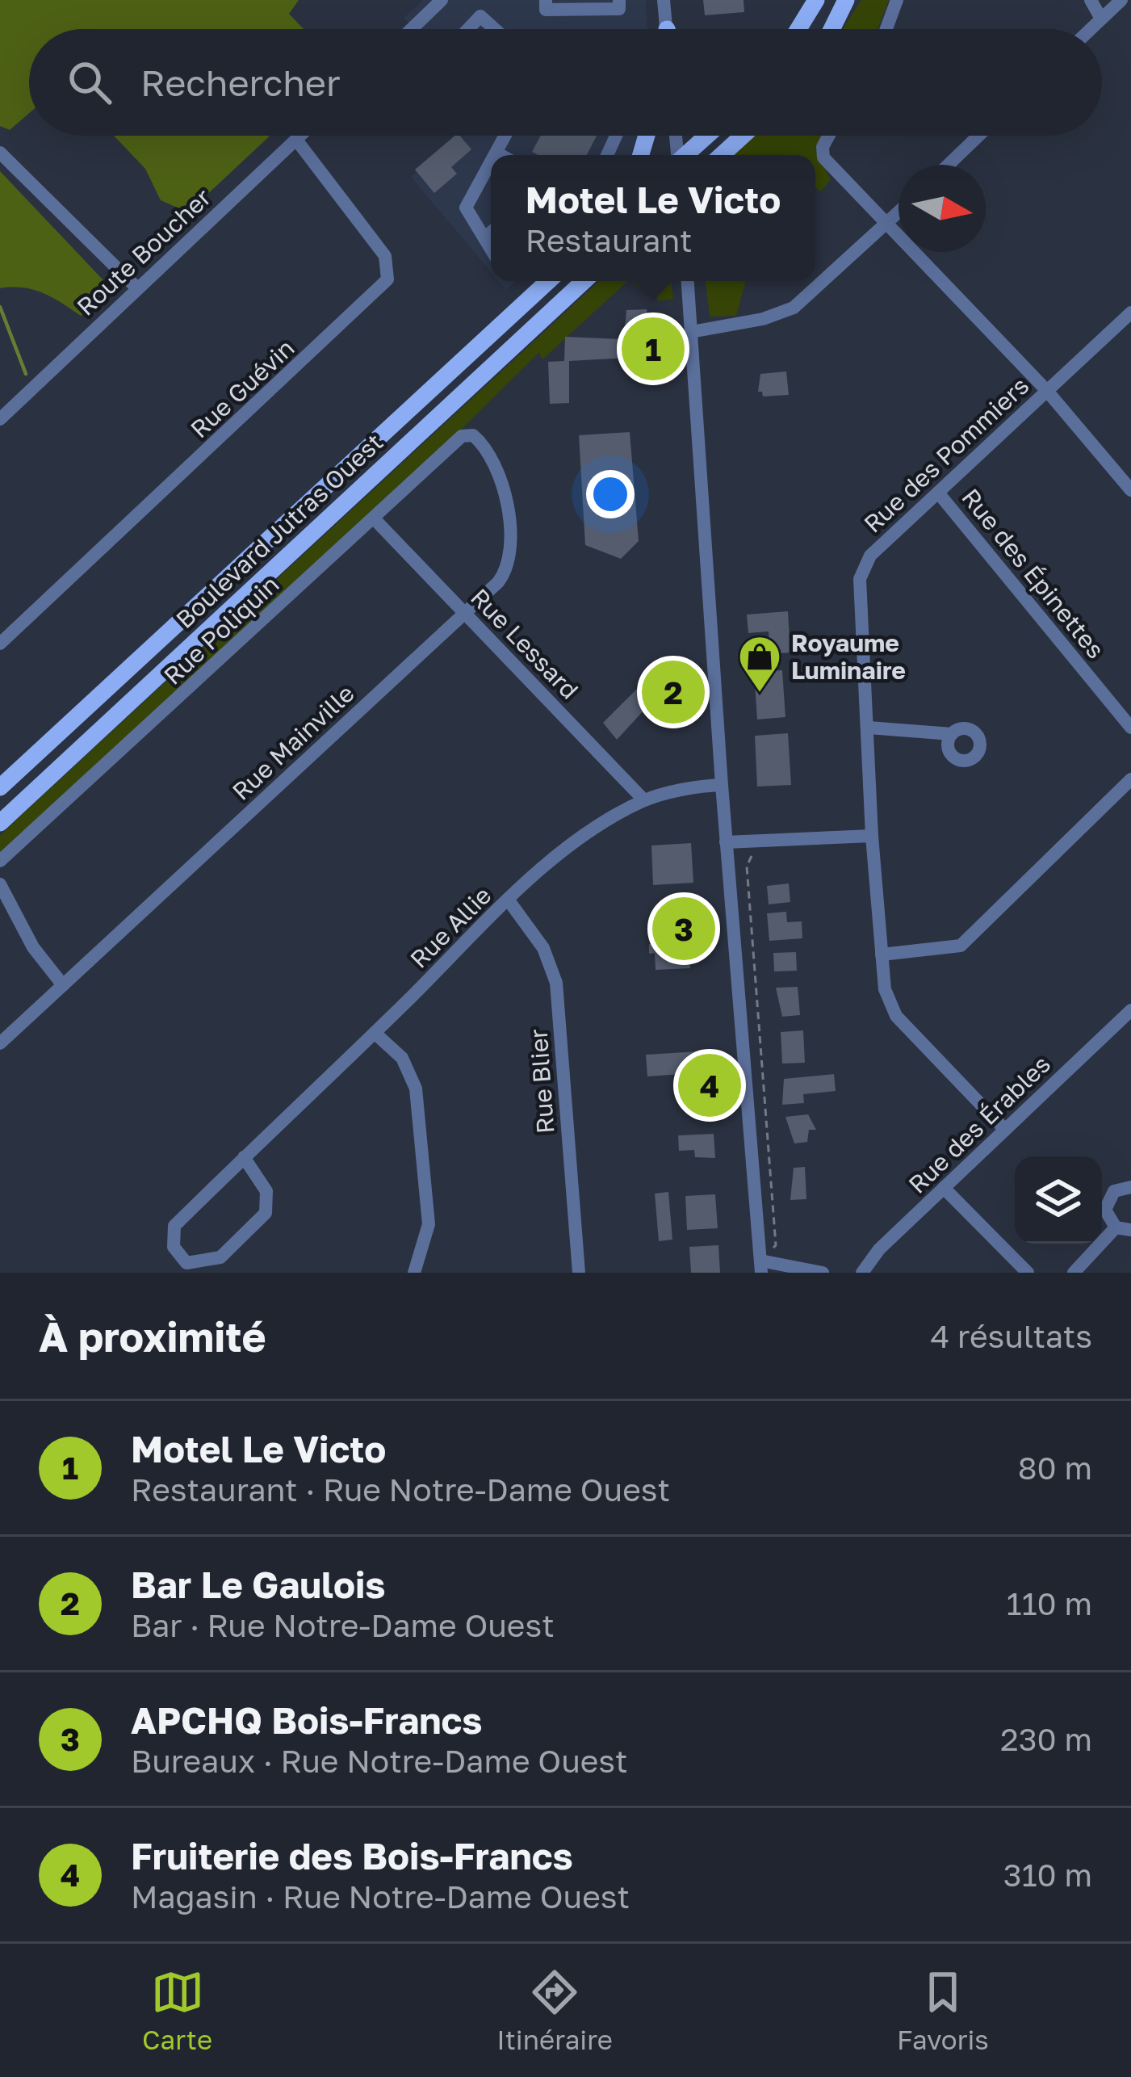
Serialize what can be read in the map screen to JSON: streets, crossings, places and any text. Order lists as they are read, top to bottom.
{
  "streets": {
    "main road": ["Boulevard Jutras Ouest"],
    "street": [
      "Route Boucher",
      "Rue Guévin",
      "Rue des Pommiers",
      "Rue des Épinettes",
      "Rue Poliquin",
      "Rue Lessard",
      "Rue Mainville",
      "Rue Allie",
      "Rue Blier",
      "Rue des Érables"
    ]
  },
  "crossings": [
    ["Route Boucher", "Rue Guévin"],
    ["Rue des Pommiers", "Rue des Épinettes"],
    ["Rue des Pommiers", "Rue des Érables"],
    ["Rue Poliquin", "Rue Lessard"],
    ["Rue Poliquin", "Rue Mainville"],
    ["Rue Lessard", "Rue Mainville"],
    ["Rue Lessard", "Rue Allie"],
    ["Rue Allie", "Rue Blier"]
  ],
  "places": {
    "shop": ["Royaume Luminaire"]
  },
  "north": "right",
  "page": {
    "search": "Rechercher",
    "popup": ["Motel Le Victo", "Restaurant"],
    "pins": [
      "1",
      "2",
      "3",
      "4"
    ],
    "heading": ["À proximité", "4 résultats"],
    "list": [
      {
        "mark": "1",
        "name": "Motel Le Victo",
        "note": "Restaurant · Rue Notre-Dame Ouest",
        "value": "80 m"
      },
      {
        "mark": "2",
        "name": "Bar Le Gaulois",
        "note": "Bar · Rue Notre-Dame Ouest",
        "value": "110 m"
      },
      {
        "mark": "3",
        "name": "APCHQ Bois-Francs",
        "note": "Bureaux · Rue Notre-Dame Ouest",
        "value": "230 m"
      },
      {
        "mark": "4",
        "name": "Fruiterie des Bois-Francs",
        "note": "Magasin · Rue Notre-Dame Ouest",
        "value": "310 m"
      }
    ],
    "nav": ["Carte", "Itinéraire", "Favoris"]
  }
}
